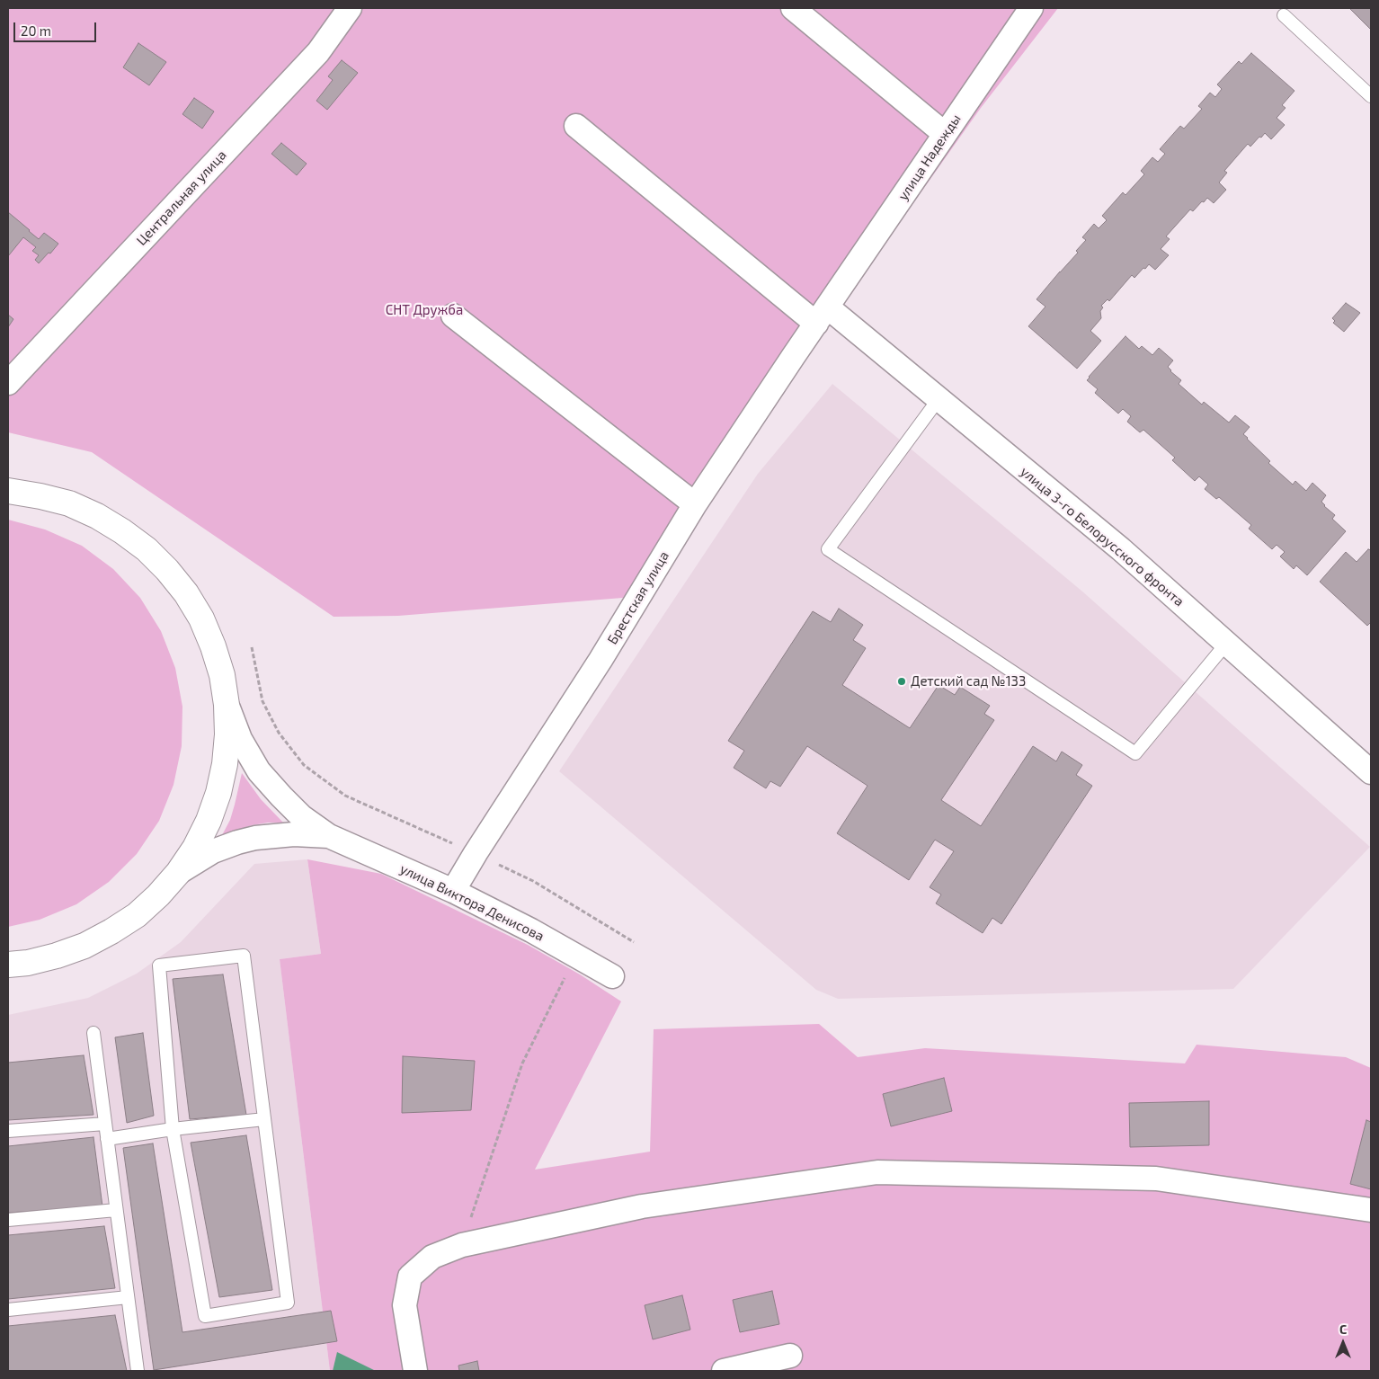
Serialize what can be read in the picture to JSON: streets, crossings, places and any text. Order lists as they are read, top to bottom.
{
  "streets": {
    "street": [
      "улица Надежды",
      "Центральная улица",
      "улица 3-го Белорусского фронта",
      "Брестская улица",
      "улица Виктора Денисова"
    ]
  },
  "crossings": [
    ["улица Надежды", "улица 3-го Белорусского фронта"],
    ["улица Надежды", "Брестская улица"],
    ["улица 3-го Белорусского фронта", "Брестская улица"],
    ["Брестская улица", "улица Виктора Денисова"]
  ],
  "parks": ["СНТ Дружба"],
  "places": ["Детский сад №133"],
  "scale_bar": "20 m",
  "north": "top"
}
